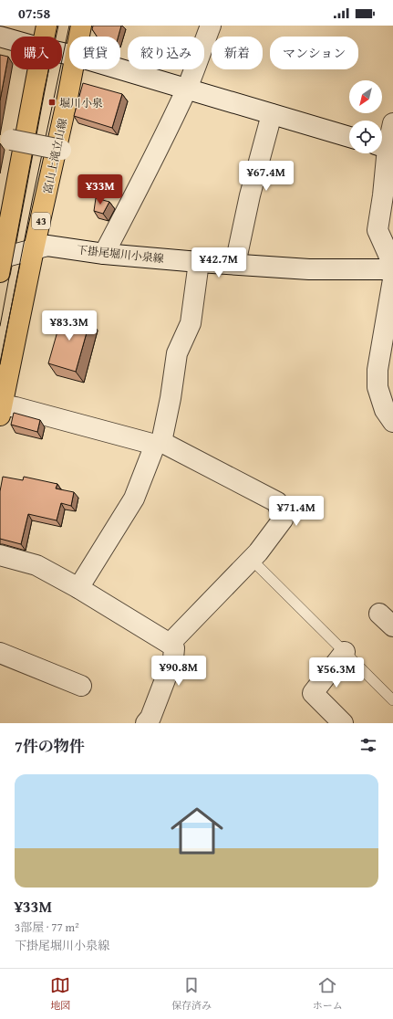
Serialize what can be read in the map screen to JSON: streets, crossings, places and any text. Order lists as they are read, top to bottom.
{
  "streets": {
    "main road": ["富山上滝立山線", "43"],
    "street": ["下掛尾堀川小泉線"]
  },
  "crossings": [
    ["富山上滝立山線", "下掛尾堀川小泉線"]
  ],
  "places": {
    "transit": ["堀川小泉"]
  },
  "north": "bottom left",
  "page": {
    "status": "07:58",
    "chip": [
      "購入",
      "賃貸",
      "絞り込み",
      "新着",
      "マンション"
    ],
    "price": [
      "¥67.4M",
      "¥33M",
      "¥42.7M",
      "¥83.3M",
      "¥71.4M",
      "¥90.8M",
      "¥56.3M"
    ],
    "heading": "7件の物件",
    "list": [
      {
        "name": "¥33M",
        "note": "3部屋 · 77 m² · 下掛尾堀川小泉線"
      }
    ],
    "tabs": ["地図", "保存済み", "ホーム"]
  }
}
